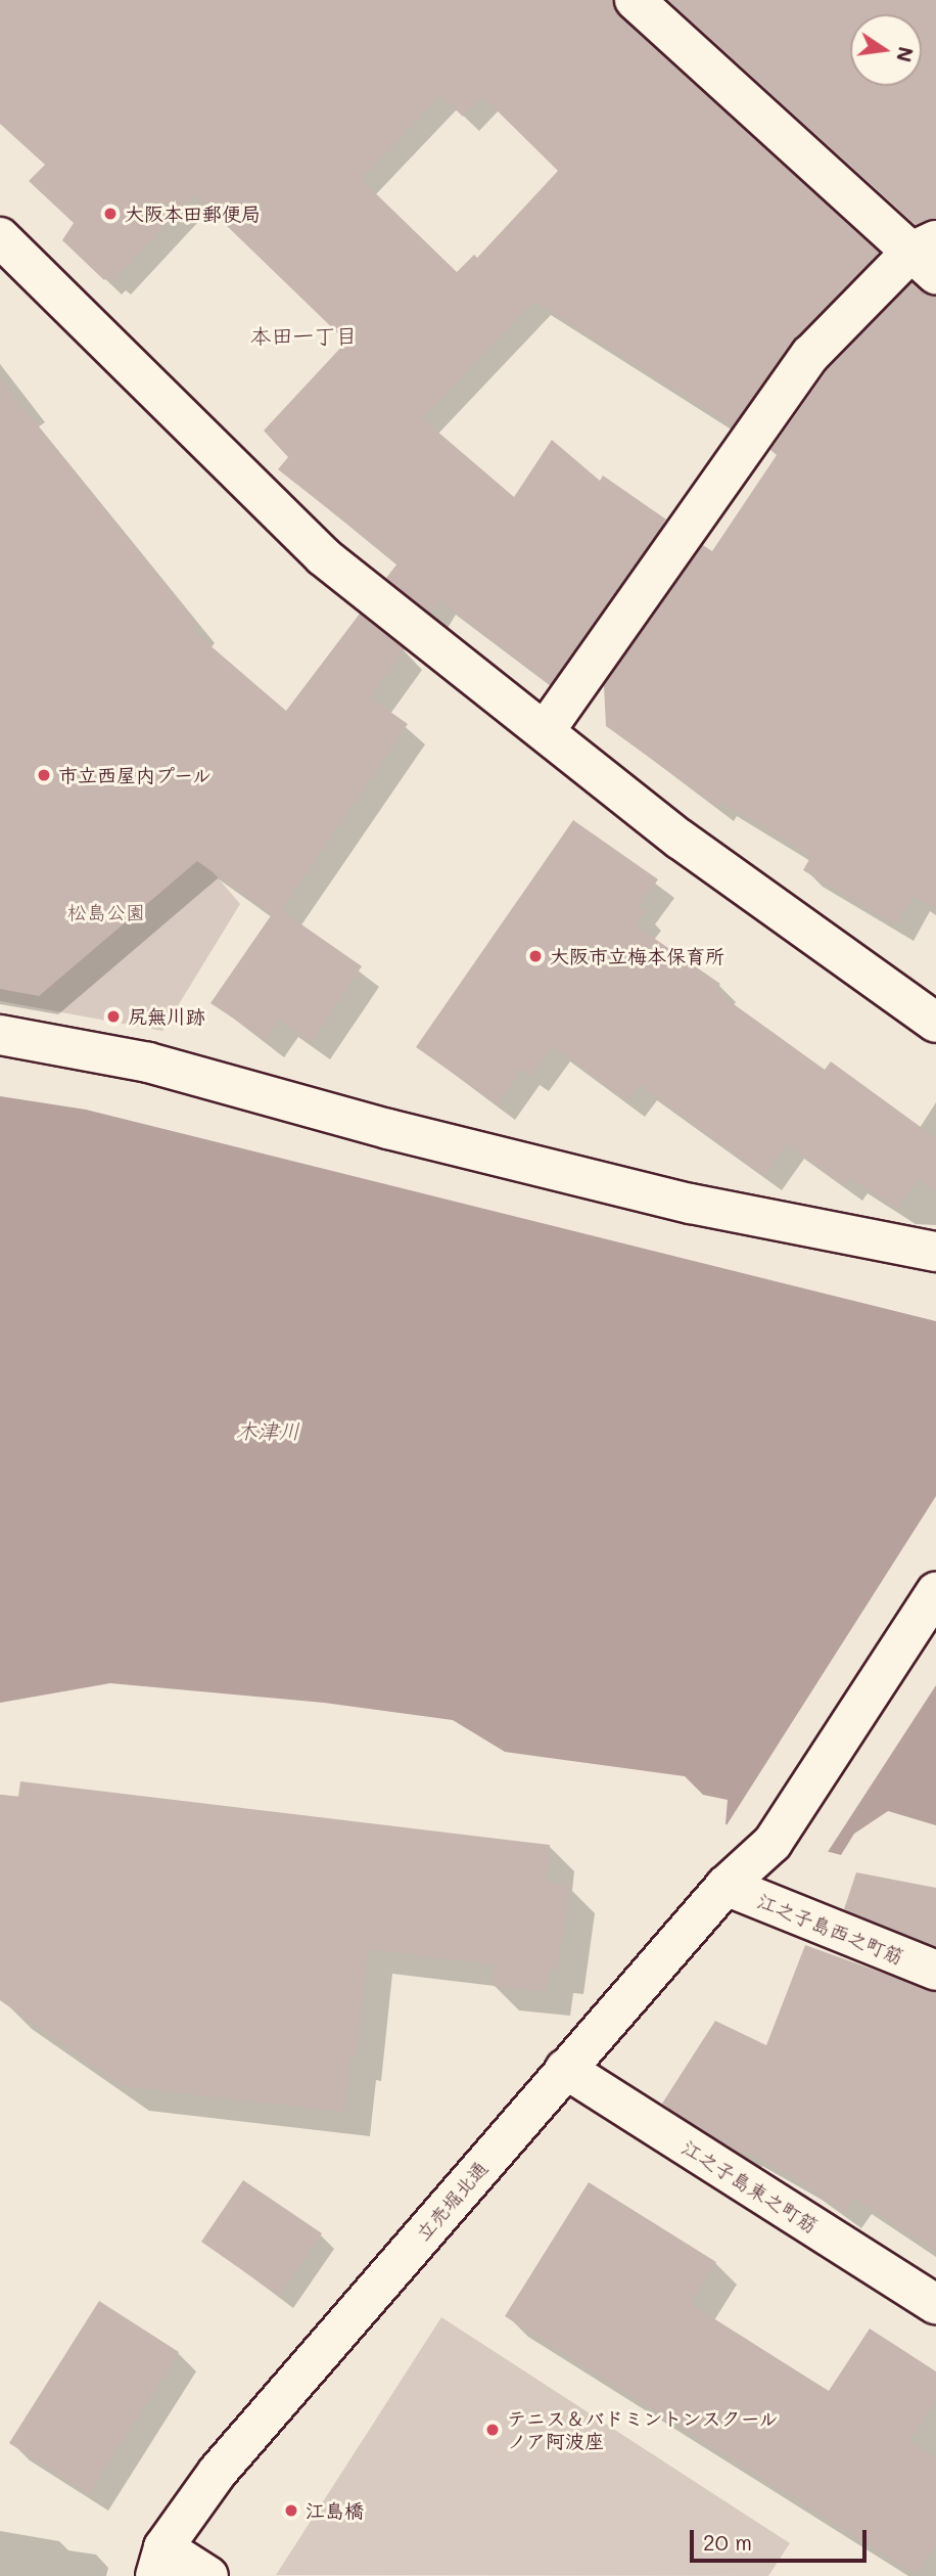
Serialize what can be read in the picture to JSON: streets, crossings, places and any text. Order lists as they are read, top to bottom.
{
  "streets": {
    "street": ["江之子島西之町筋", "江之子島東之町筋", "立売堀北通"]
  },
  "crossings": [
    ["江之子島西之町筋", "立売堀北通"],
    ["江之子島東之町筋", "立売堀北通"]
  ],
  "districts": ["本田一丁目"],
  "water": ["木津川"],
  "parks": ["松島公園"],
  "places": [
    "大阪本田郵便局",
    "市立西屋内プール",
    "大阪市立梅本保育所",
    "尻無川跡",
    "テニス＆バドミントンスクール ノア阿波座",
    "江島橋"
  ],
  "scale_bar": "20 m",
  "north": "right"
}
